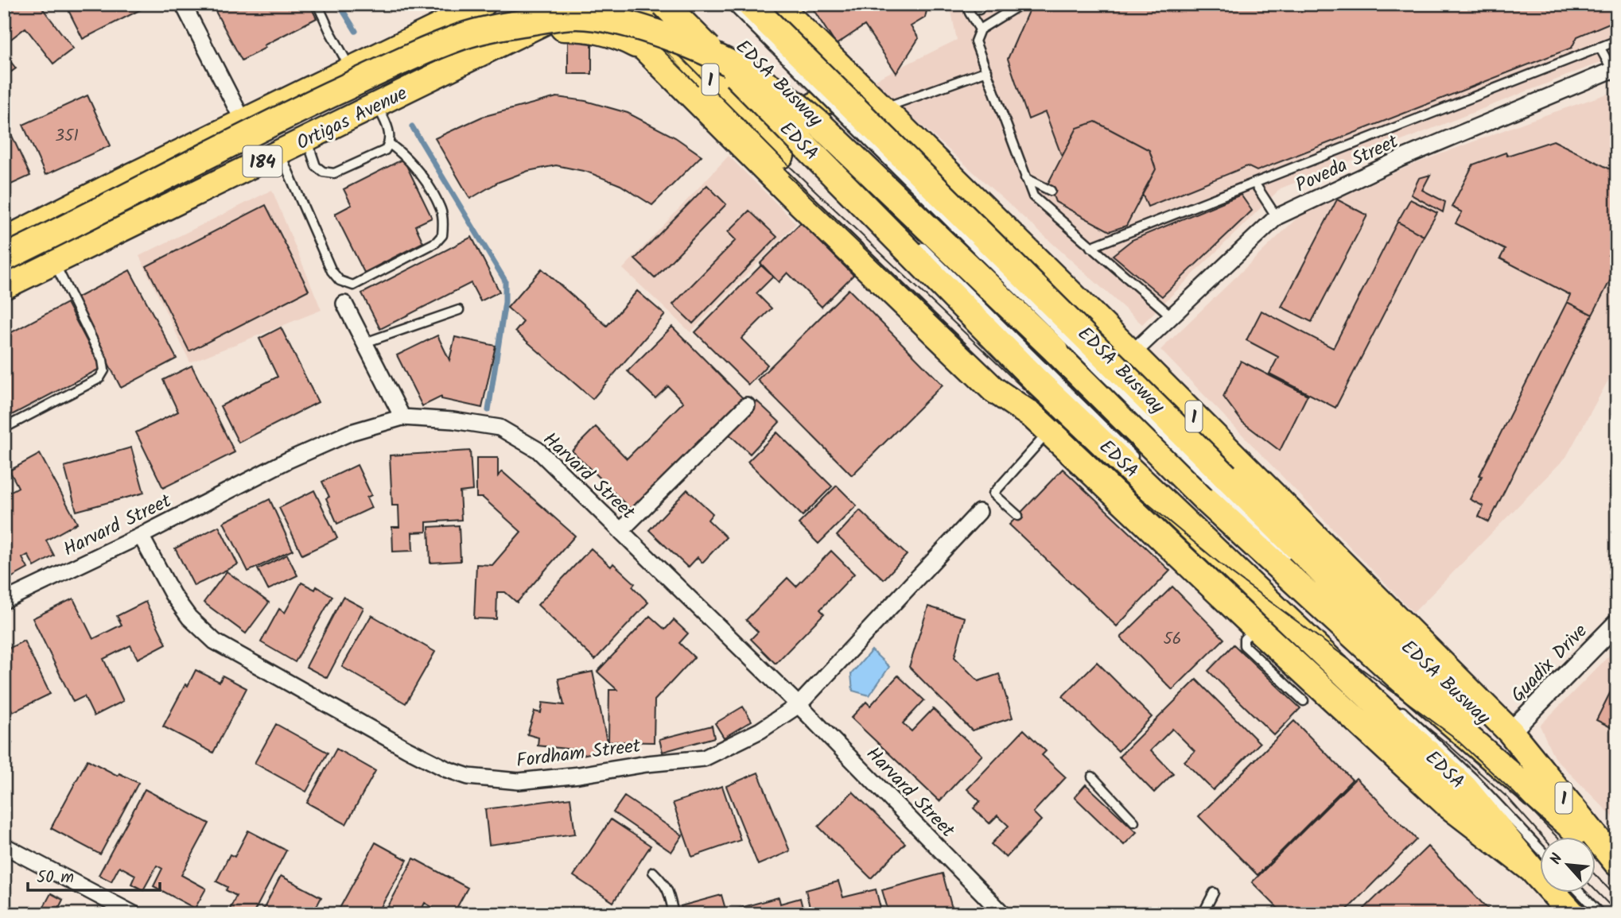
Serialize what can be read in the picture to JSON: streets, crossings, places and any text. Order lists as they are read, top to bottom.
{
  "streets": {
    "highway": ["1", "EDSA"],
    "main road": ["Ortigas Avenue", "184"],
    "street": [
      "Poveda Street",
      "Harvard Street",
      "Guadix Drive",
      "Fordham Street"
    ],
    "lane": ["EDSA Busway"]
  },
  "crossings": [
    ["1", "EDSA Busway"],
    ["1", "Poveda Street"],
    ["1", "Guadix Drive"],
    ["Ortigas Avenue", "184"],
    ["Harvard Street", "Fordham Street"]
  ],
  "house_numbers": ["351", "56"],
  "scale_bar": "50 m",
  "north": "top left"
}
